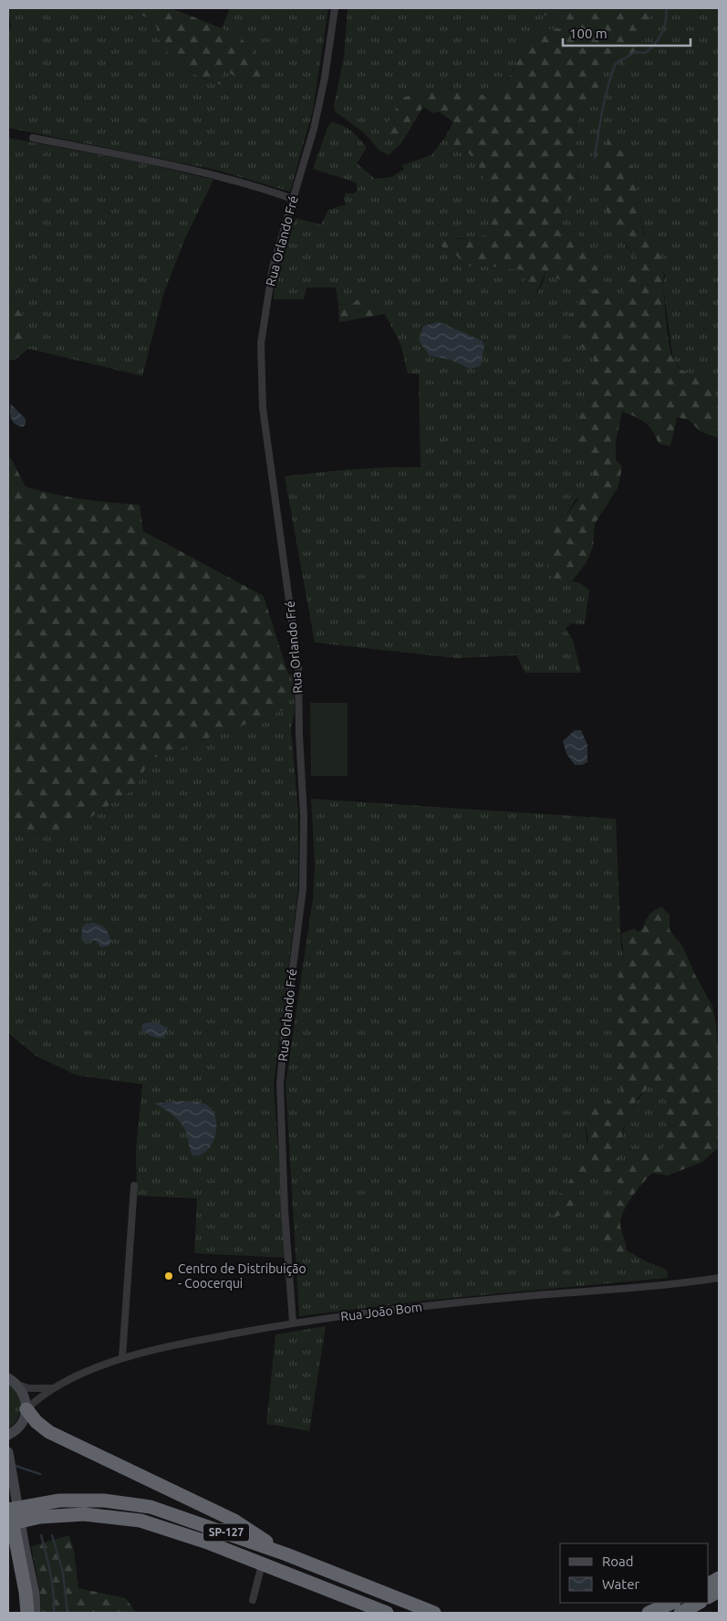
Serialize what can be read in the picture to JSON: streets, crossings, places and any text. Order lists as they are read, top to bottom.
{
  "streets": {
    "highway": ["SP-127"],
    "street": ["Rua Orlando Fré", "Rua João Bom"]
  },
  "crossings": [
    ["Rua Orlando Fré", "Rua João Bom"]
  ],
  "places": ["Centro de Distribuição - Coocerqui"],
  "legend": ["Road", "Water"],
  "scale_bar": "100 m"
}
